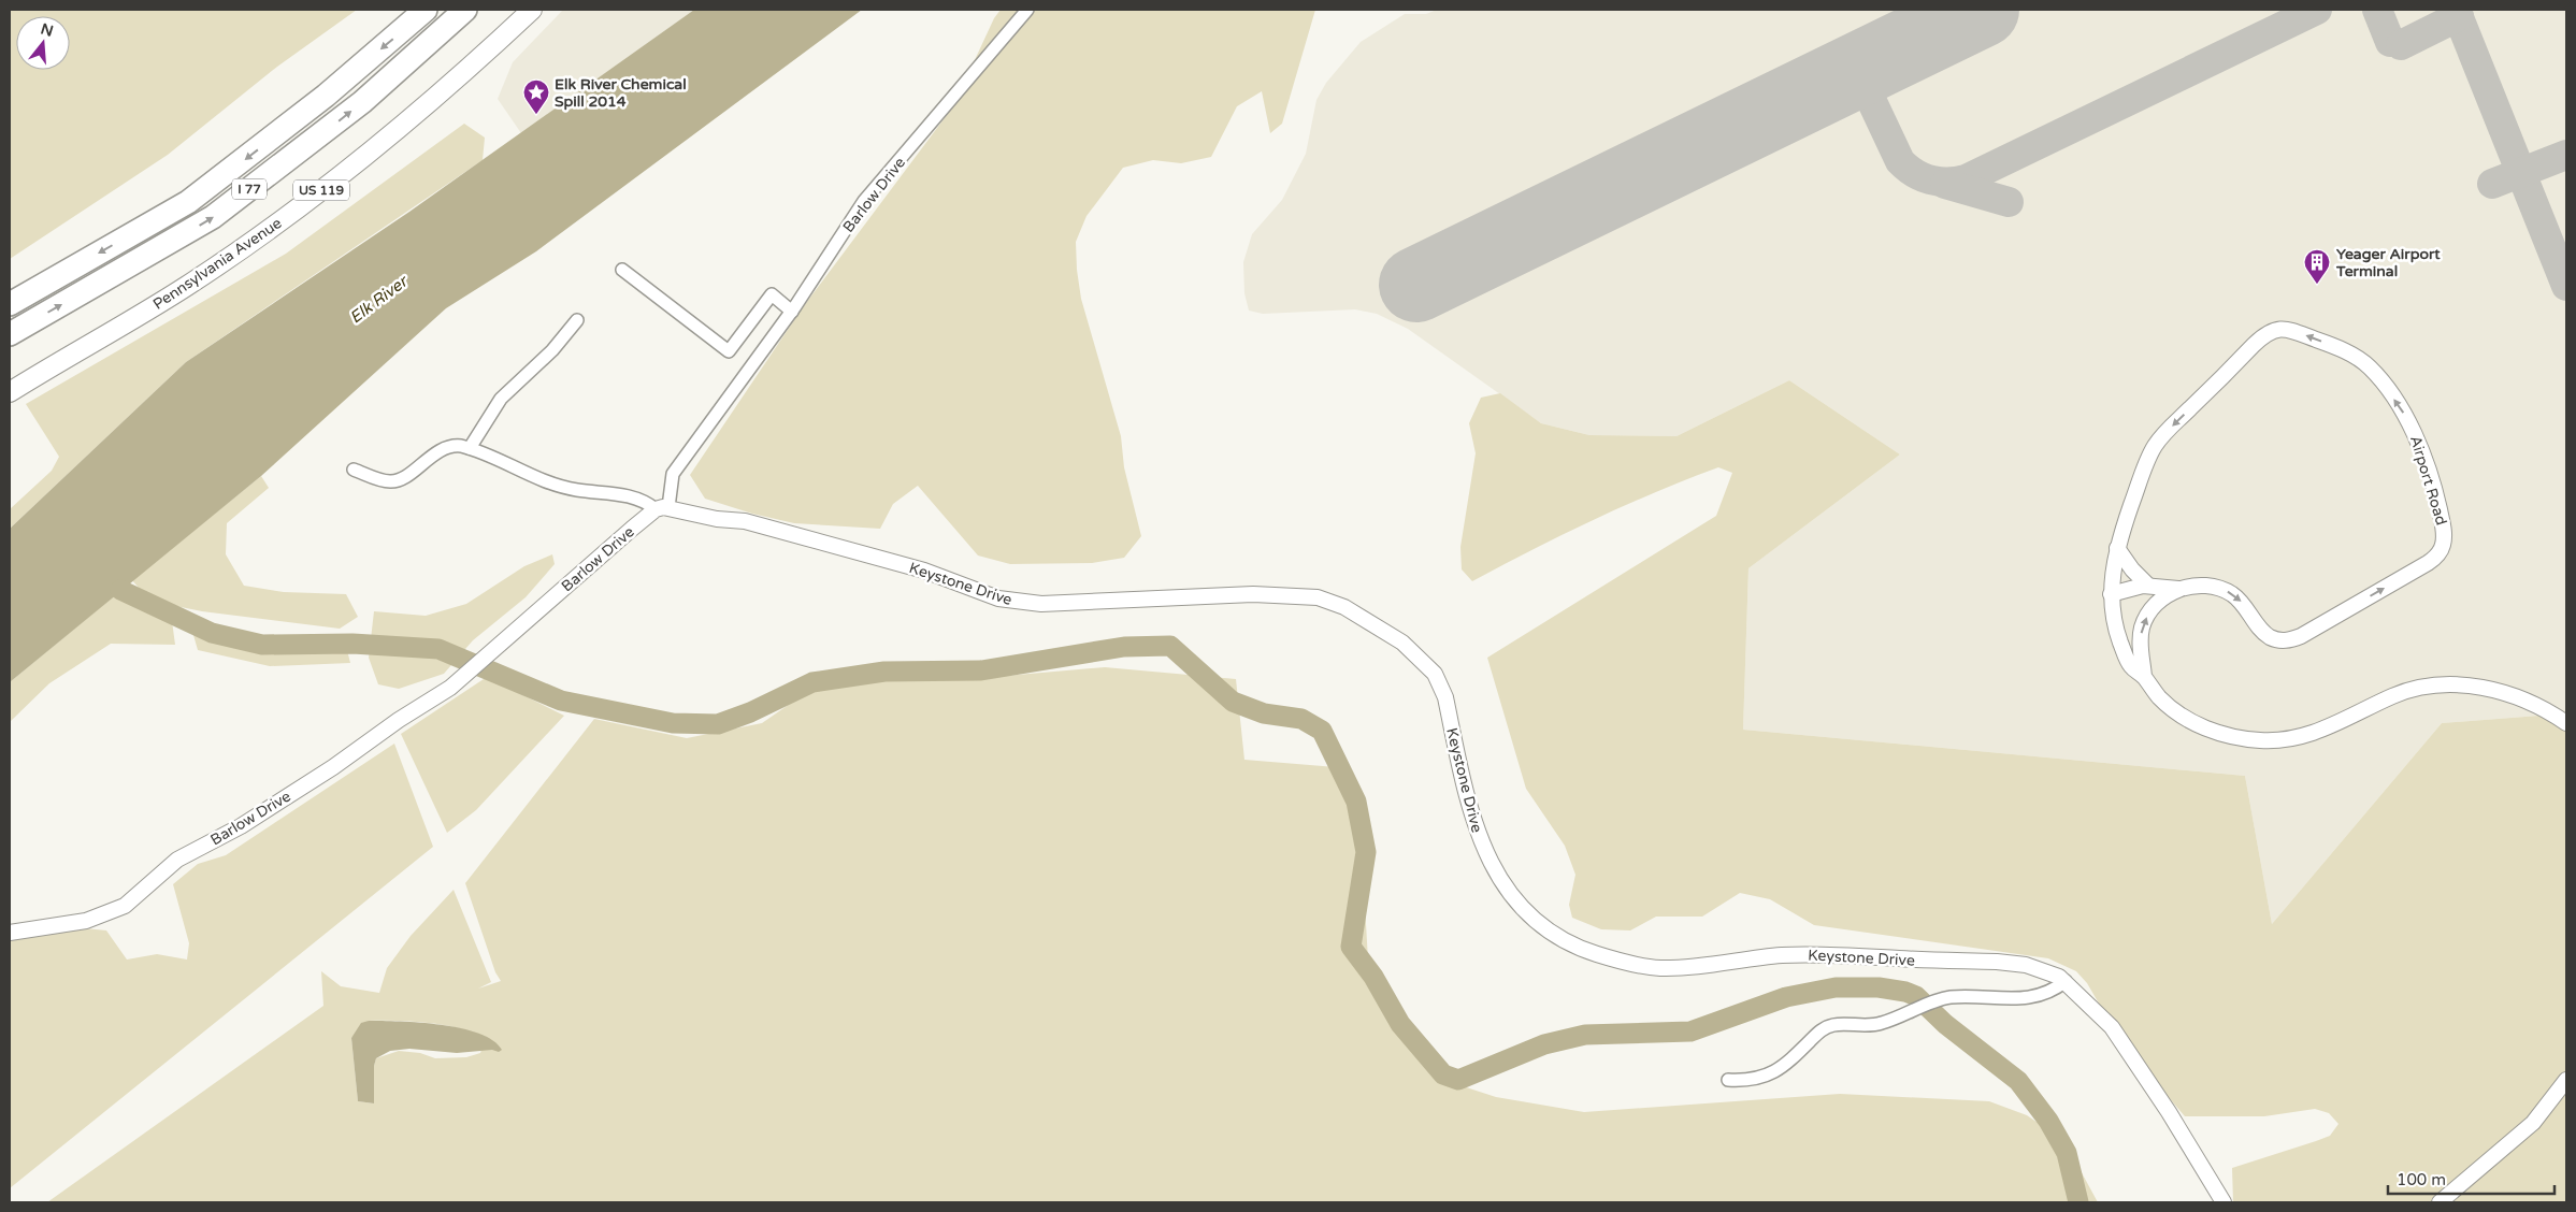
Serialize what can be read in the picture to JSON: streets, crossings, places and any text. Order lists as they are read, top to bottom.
{
  "streets": {
    "highway": ["I 77"],
    "main road": ["US 119", "Pennsylvania Avenue"],
    "street": ["Barlow Drive", "Airport Road", "Keystone Drive"]
  },
  "crossings": [
    ["Barlow Drive", "Keystone Drive"]
  ],
  "water": ["Elk River"],
  "places": {
    "place": ["Elk River Chemical Spill 2014"],
    "building": ["Yeager Airport Terminal"]
  },
  "scale_bar": "100 m",
  "north": "top"
}
